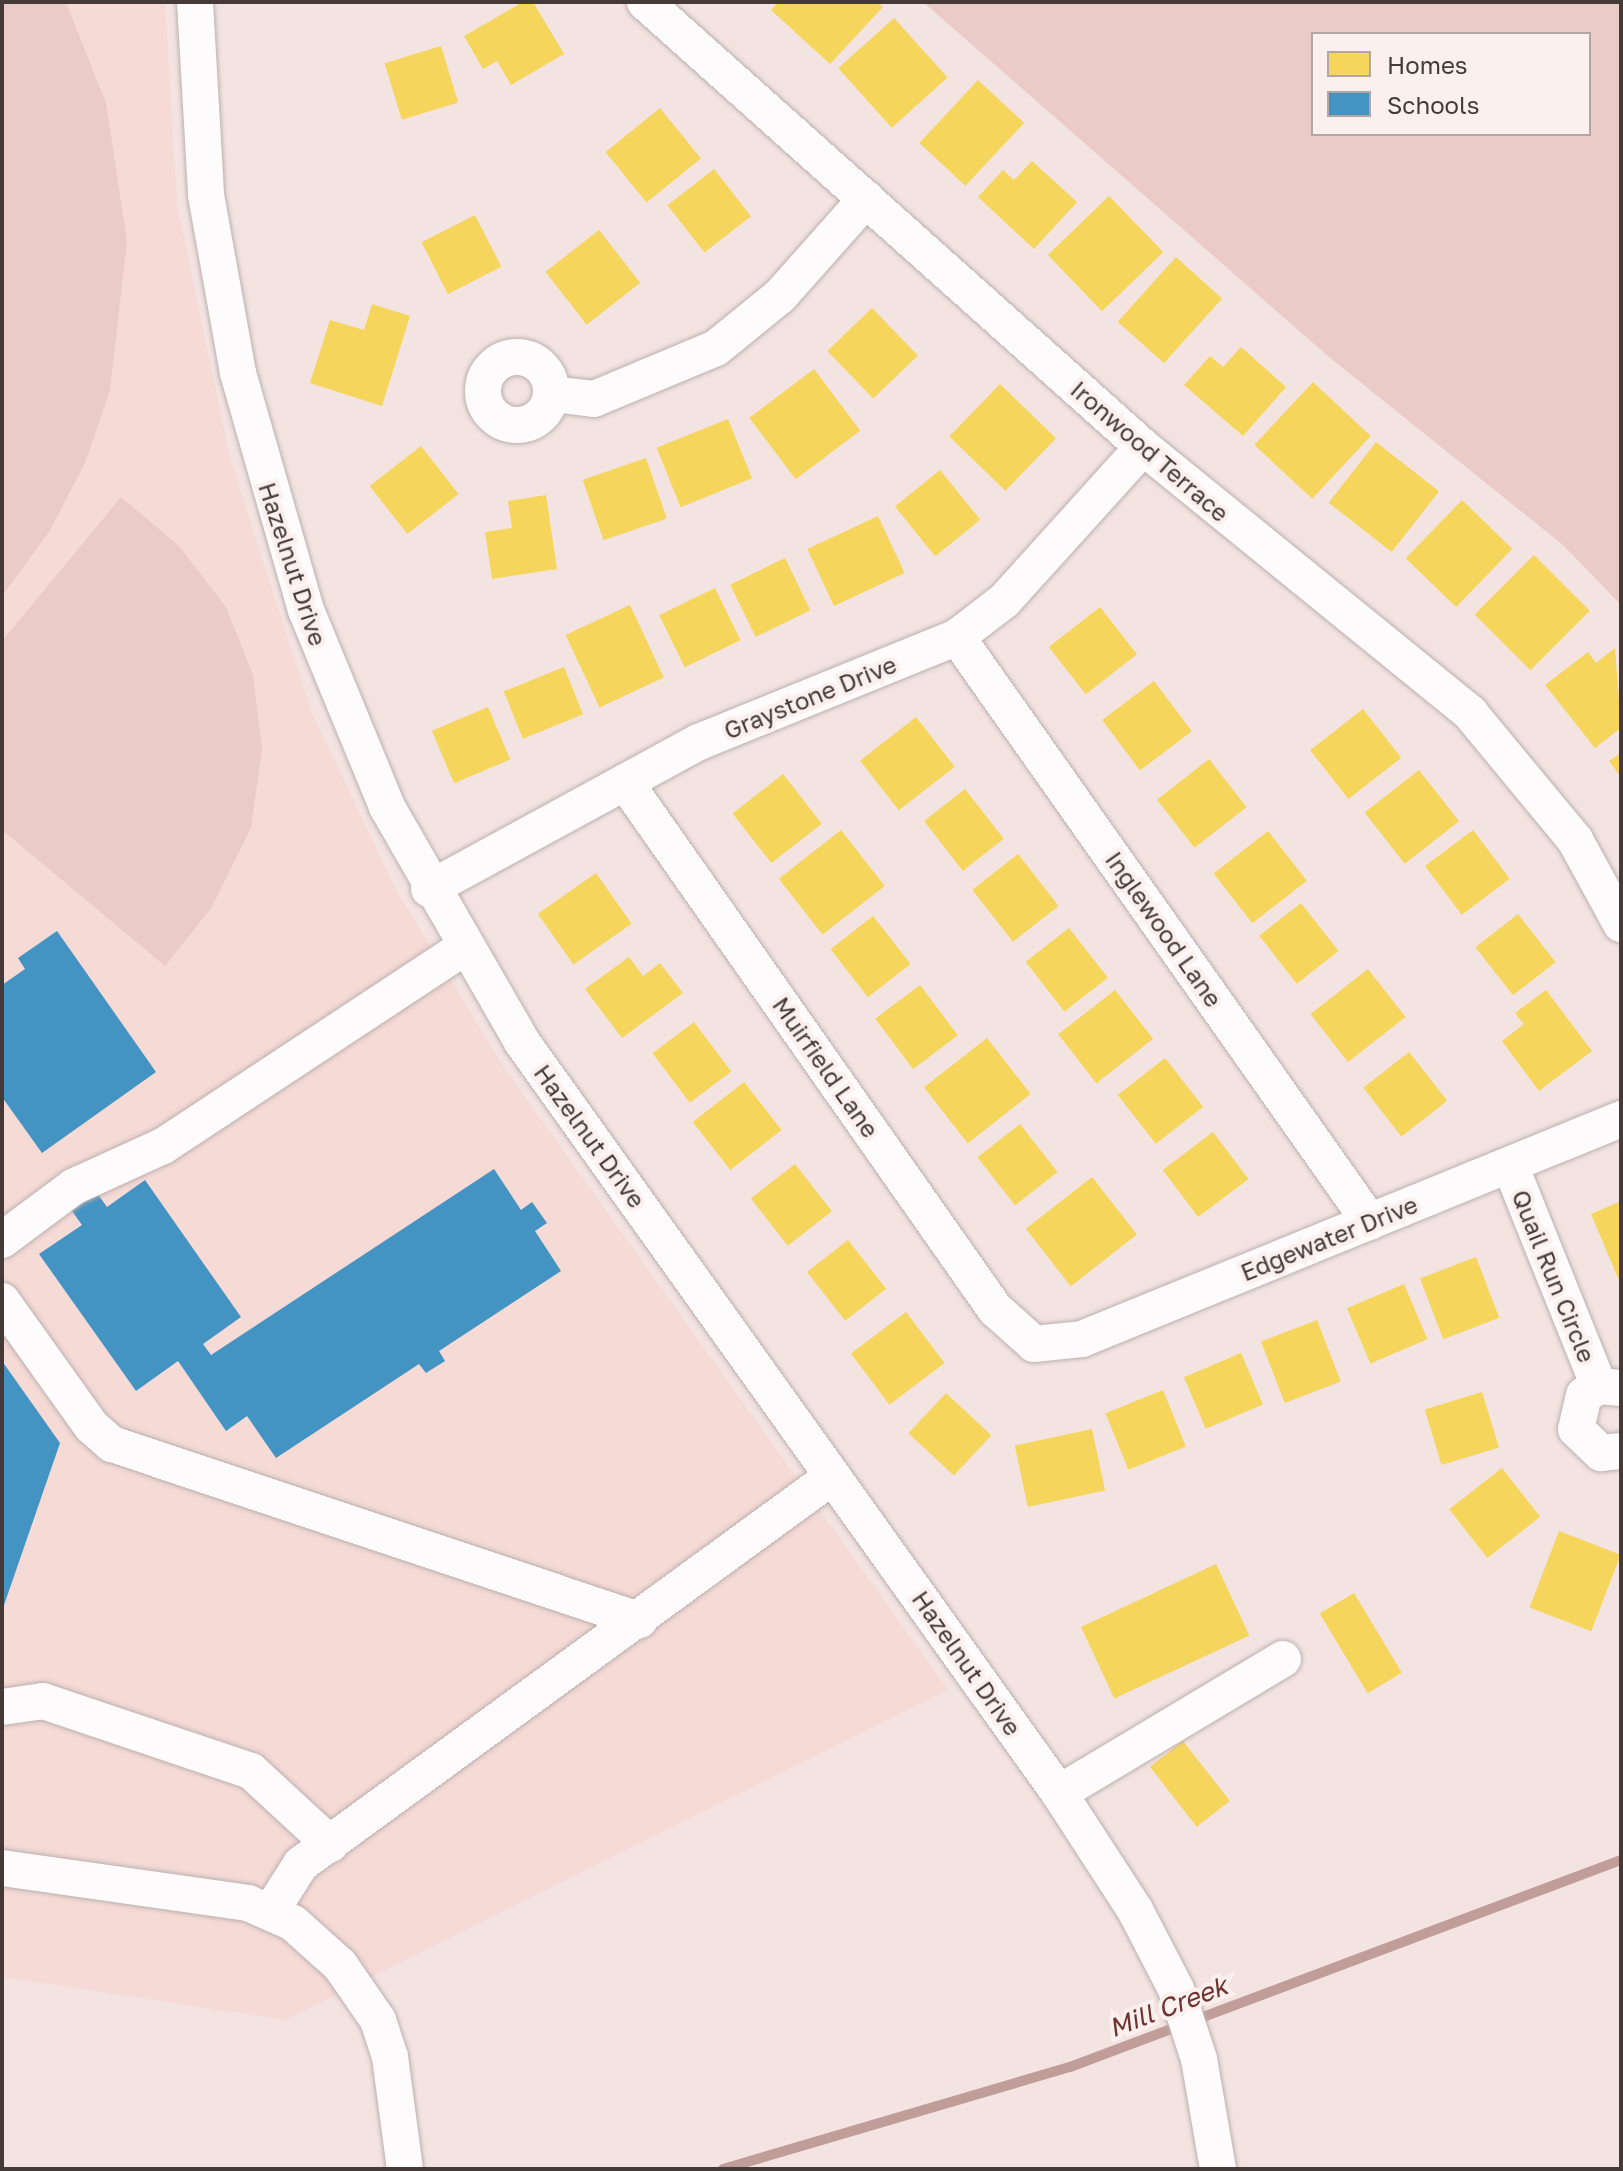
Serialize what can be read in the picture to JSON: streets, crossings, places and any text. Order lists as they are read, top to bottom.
{
  "streets": {
    "street": [
      "Ironwood Terrace",
      "Hazelnut Drive",
      "Graystone Drive",
      "Inglewood Lane",
      "Muirfield Lane",
      "Edgewater Drive",
      "Quail Run Circle"
    ]
  },
  "crossings": [
    ["Ironwood Terrace", "Graystone Drive"],
    ["Hazelnut Drive", "Graystone Drive"],
    ["Graystone Drive", "Inglewood Lane"],
    ["Graystone Drive", "Muirfield Lane"],
    ["Inglewood Lane", "Edgewater Drive"],
    ["Muirfield Lane", "Edgewater Drive"],
    ["Edgewater Drive", "Quail Run Circle"]
  ],
  "water": ["Mill Creek"],
  "legend": ["Homes", "Schools"]
}
